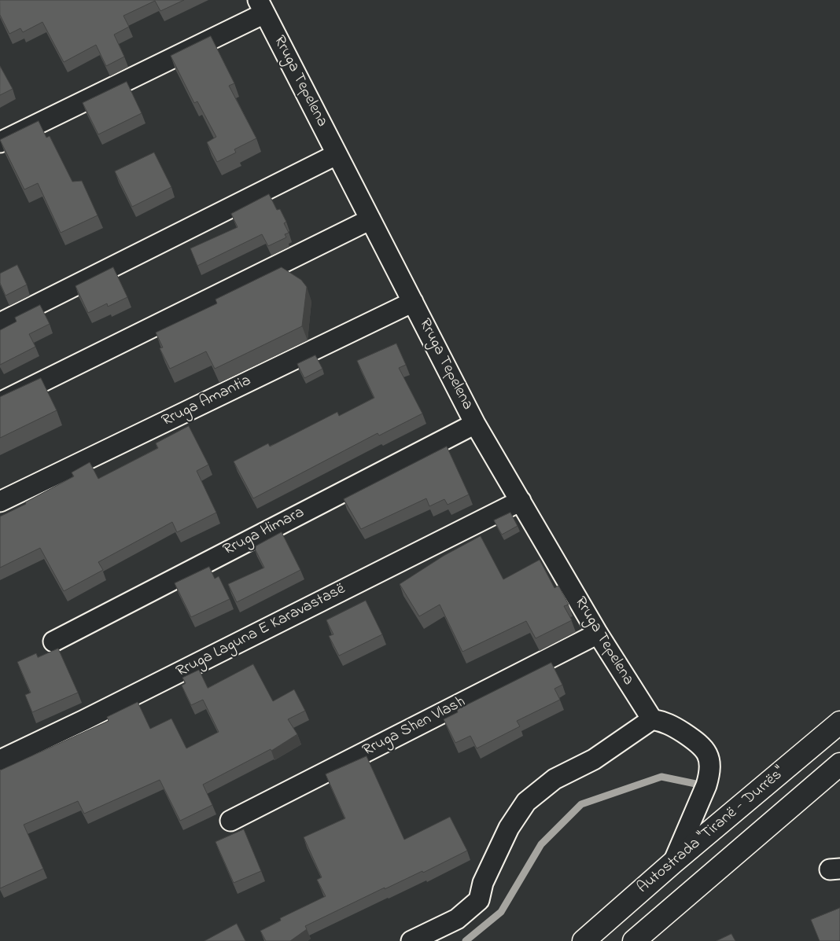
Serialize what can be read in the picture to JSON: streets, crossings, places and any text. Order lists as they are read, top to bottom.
{
  "streets": {
    "highway": ["Autostrada \"Tiranë - Durrës\""],
    "street": [
      "Rruga Tepelena",
      "Rruga Amantia",
      "Rruga Himara",
      "Rruga Laguna E Karavastasë",
      "Rruga Shen Vlash"
    ]
  },
  "crossings": [
    ["Rruga Tepelena", "Rruga Amantia"],
    ["Rruga Tepelena", "Rruga Himara"],
    ["Rruga Tepelena", "Rruga Laguna E Karavastasë"],
    ["Rruga Tepelena", "Rruga Shen Vlash"]
  ]
}
